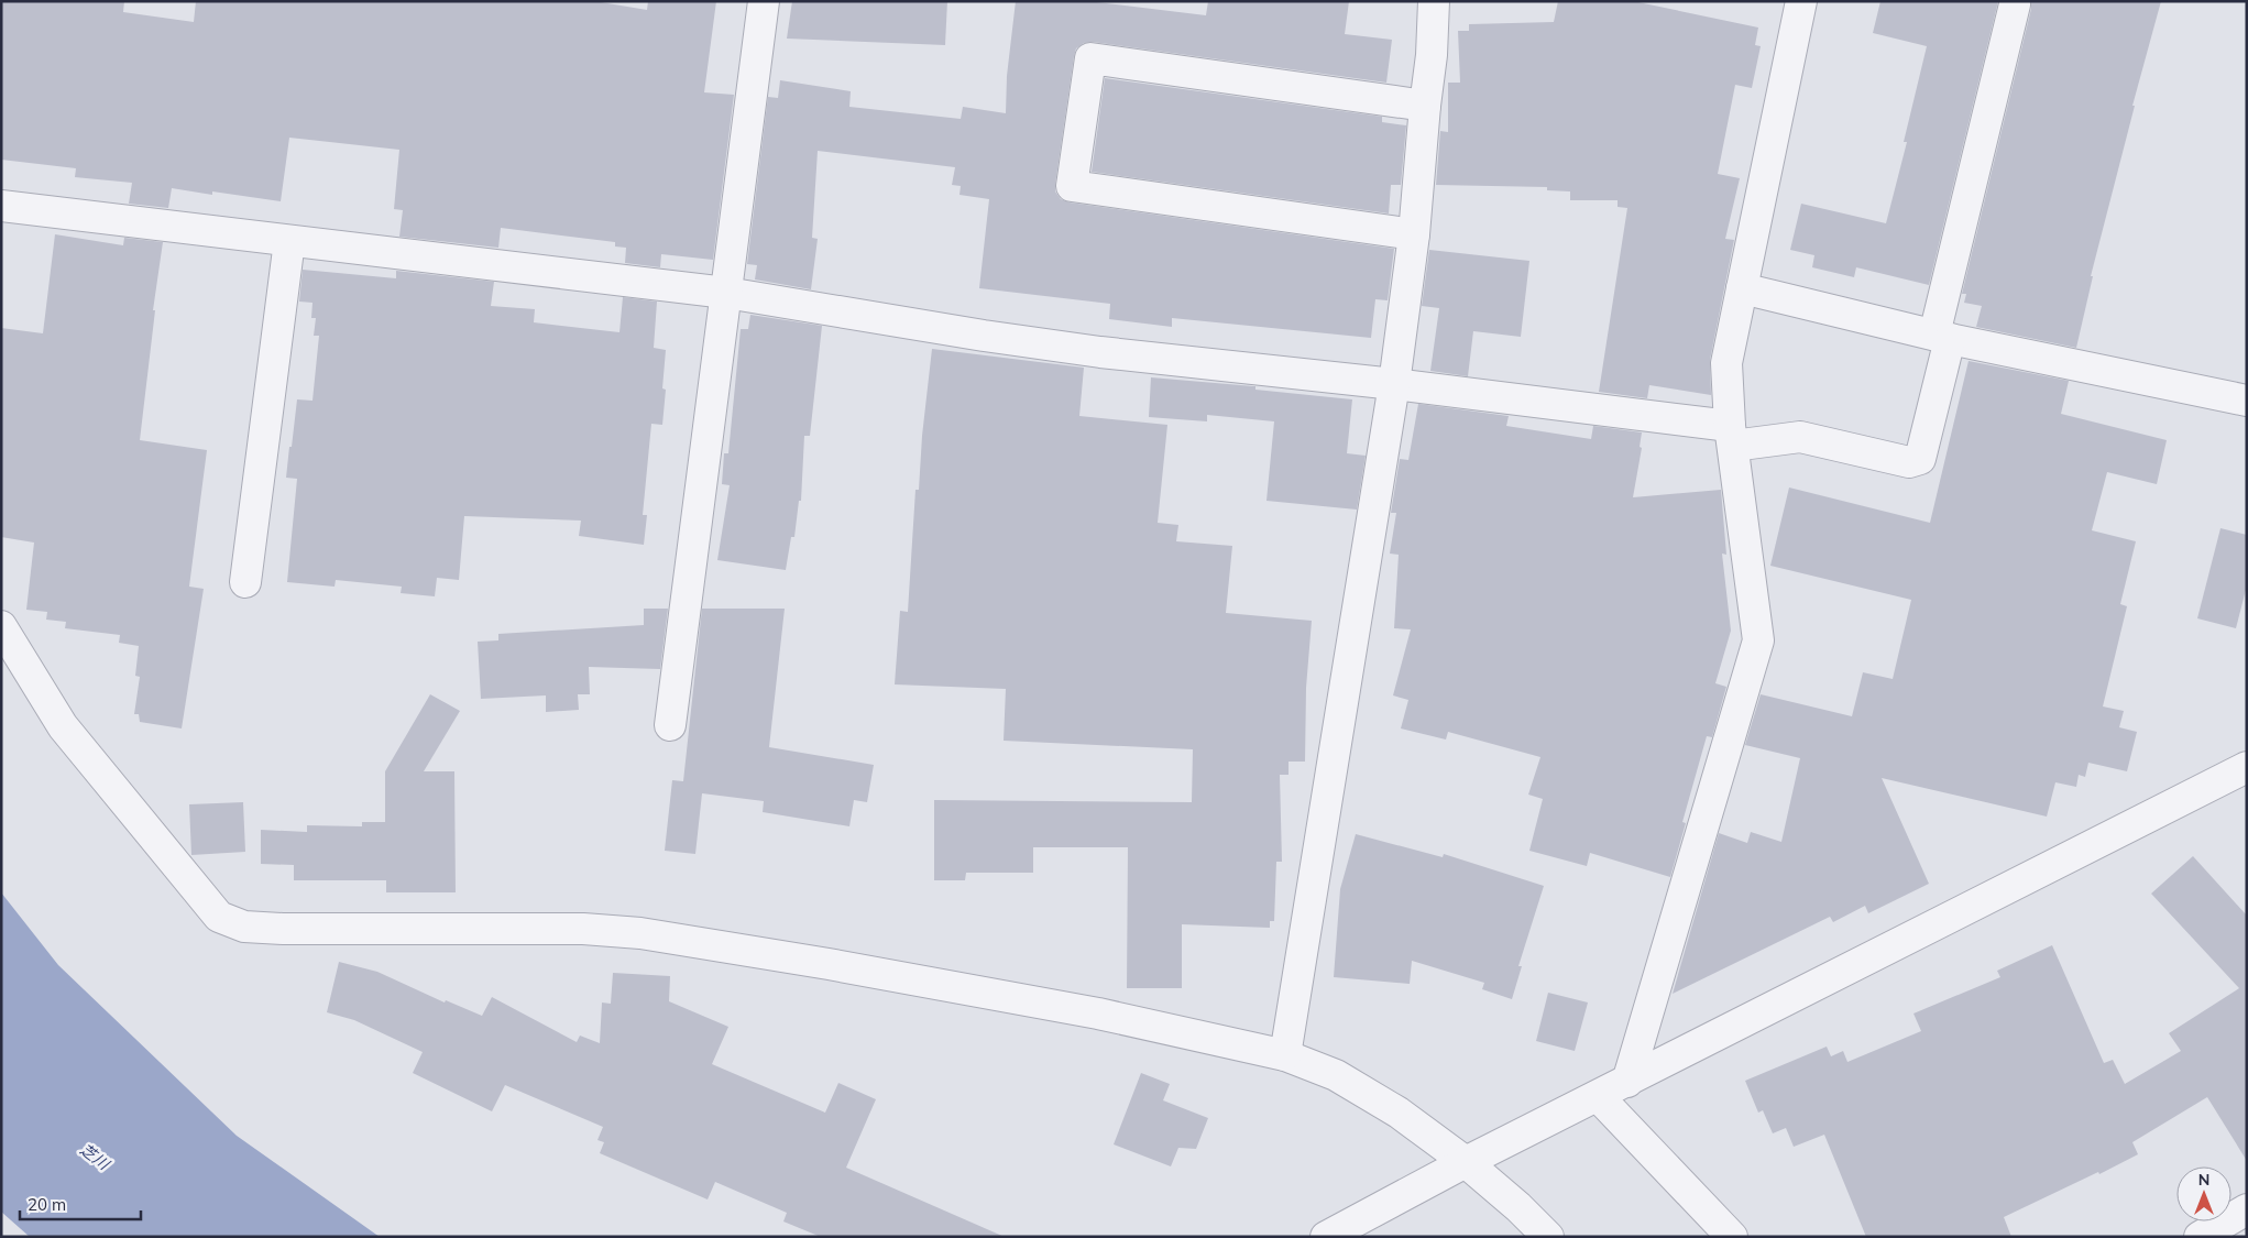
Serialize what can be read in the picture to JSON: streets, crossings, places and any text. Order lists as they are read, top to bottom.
{
  "water": ["芝川"],
  "scale_bar": "20 m",
  "north": "top"
}
